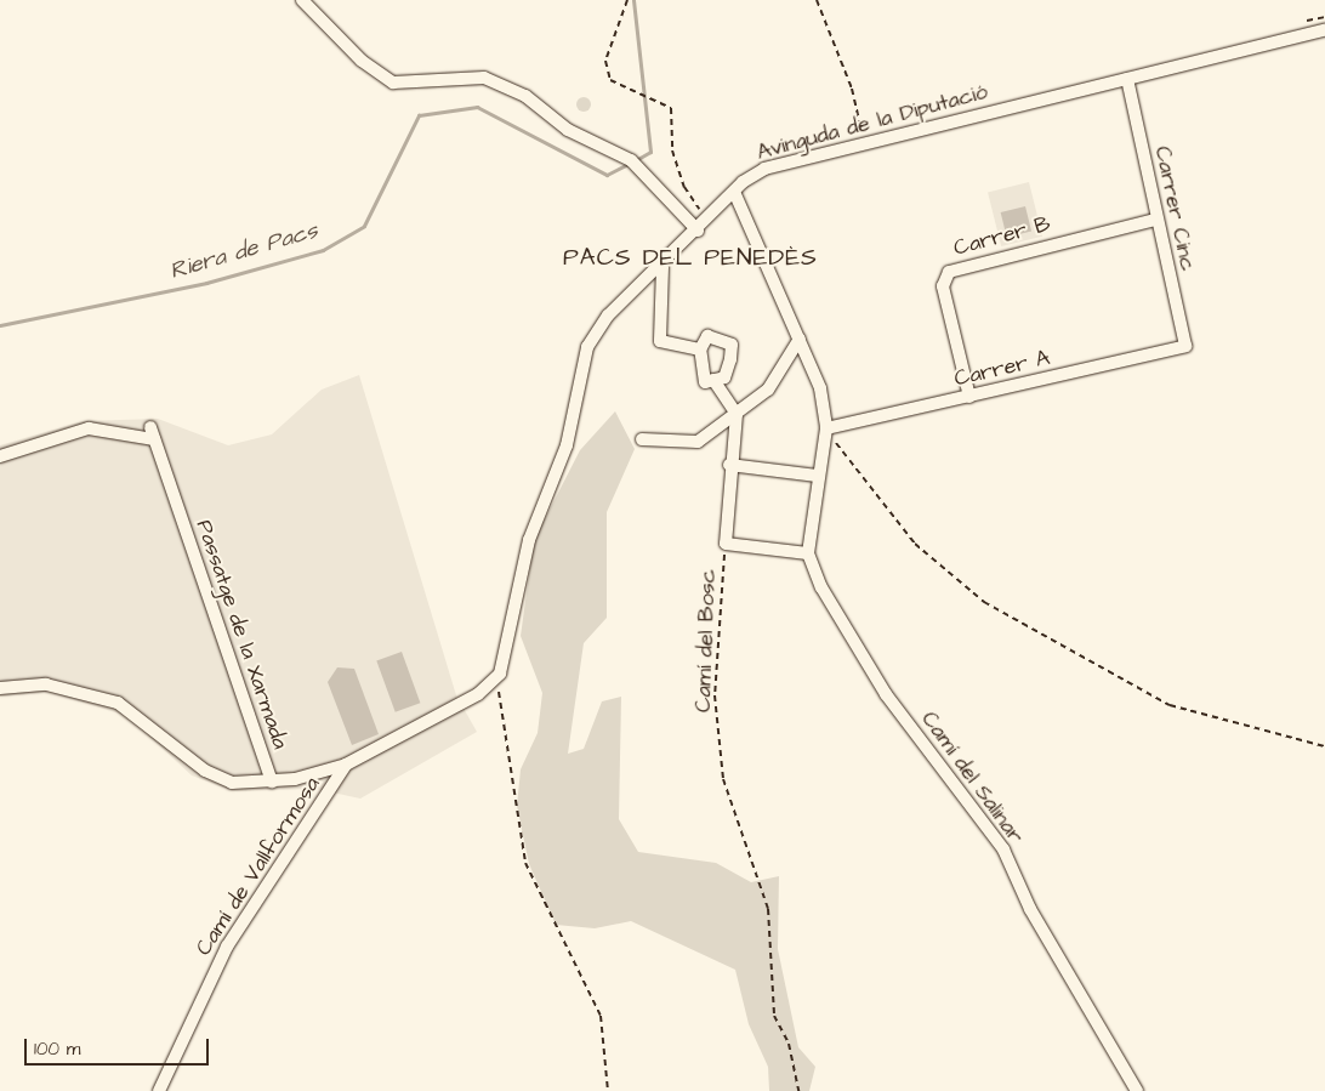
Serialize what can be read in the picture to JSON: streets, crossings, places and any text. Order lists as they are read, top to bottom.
{
  "streets": {
    "street": [
      "Avinguda de la Diputació",
      "Carrer Cinc",
      "Carrer B",
      "Carrer A",
      "Passatge de la Xarmada",
      "Camí del Salinar",
      "Camí de Vallformosa"
    ],
    "path": ["Camí del Bosc"]
  },
  "crossings": [
    ["Avinguda de la Diputació", "Carrer Cinc"],
    ["Carrer Cinc", "Carrer B"],
    ["Carrer Cinc", "Carrer A"],
    ["Carrer B", "Carrer A"],
    ["Passatge de la Xarmada", "Camí de Vallformosa"]
  ],
  "districts": ["PACS DEL PENEDÈS"],
  "water": ["Riera de Pacs"],
  "scale_bar": "100 m"
}
